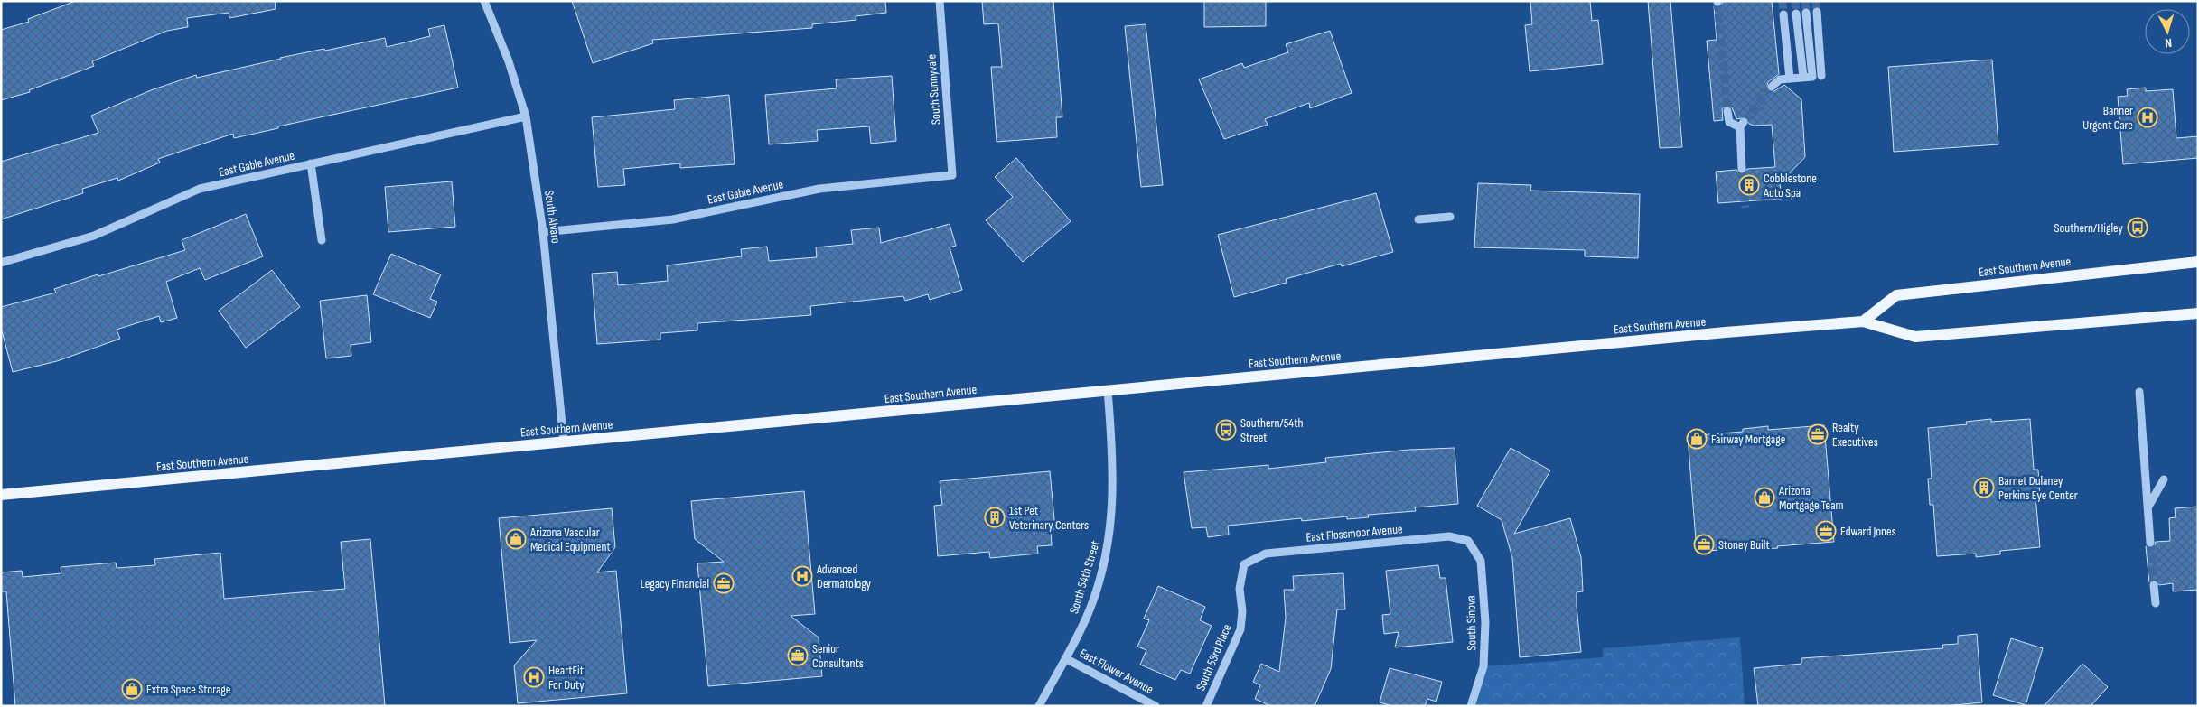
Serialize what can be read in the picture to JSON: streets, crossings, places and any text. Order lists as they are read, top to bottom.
{
  "streets": {
    "main road": ["East Southern Avenue"],
    "street": [
      "South Sunnyvale",
      "East Gable Avenue",
      "South Alvaro",
      "East Flossmoor Avenue",
      "South 54th Street",
      "South Sinova",
      "South 53rd Place",
      "East Flower Avenue"
    ]
  },
  "crossings": [
    ["South Sunnyvale", "East Gable Avenue"],
    ["East Gable Avenue", "South Alvaro"],
    ["South Alvaro", "East Southern Avenue"],
    ["East Southern Avenue", "South 54th Street"],
    ["East Flossmoor Avenue", "South Sinova"],
    ["East Flossmoor Avenue", "South 53rd Place"],
    ["South 54th Street", "East Flower Avenue"]
  ],
  "places": {
    "hospital": ["Banner Urgent Care", "Advanced Dermatology", "HeartFit For Duty"],
    "building": ["Cobblestone Auto Spa", "Barnet Dulaney Perkins Eye Center", "1st Pet Veterinary Centers"],
    "bus stop": ["Southern/Higley", "Southern/54th Street"],
    "office": [
      "Realty Executives",
      "Edward Jones",
      "Stoney Built",
      "Legacy Financial",
      "Senior Consultants"
    ],
    "shop": [
      "Fairway Mortgage",
      "Arizona Mortgage Team",
      "Arizona Vascular Medical Equipment",
      "Extra Space Storage"
    ]
  },
  "north": "bottom"
}
